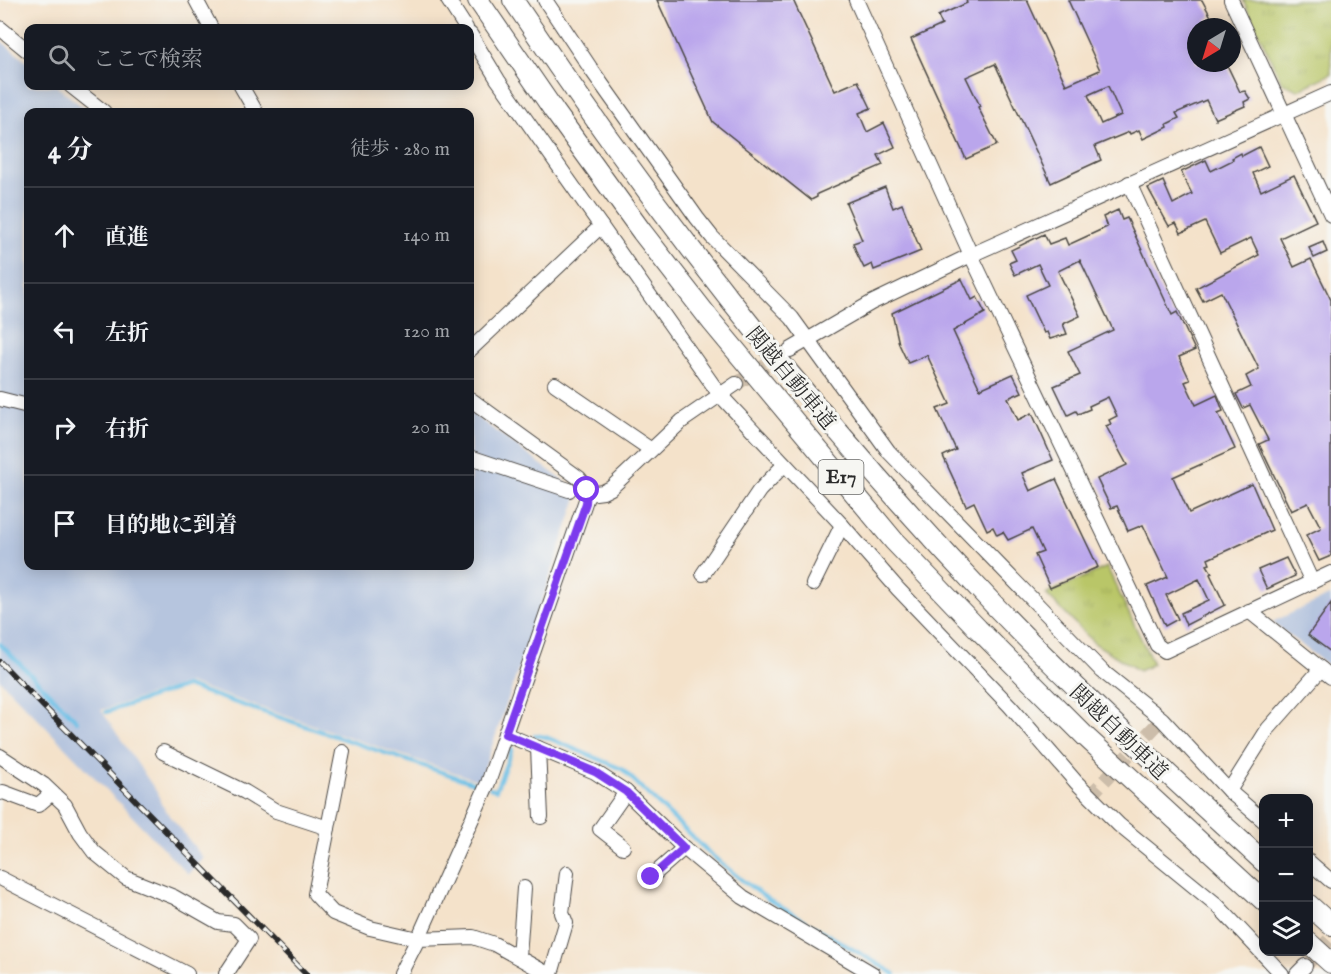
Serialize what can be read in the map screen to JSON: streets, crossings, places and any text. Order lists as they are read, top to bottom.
{
  "streets": {
    "highway": ["関越自動車道", "E17"]
  },
  "north": "bottom left",
  "page": {
    "search": "ここで検索",
    "heading": ["4 分", "徒歩 · 280 m"],
    "list": [
      ["直進", "140 m"],
      ["左折", "120 m"],
      ["右折", "20 m"],
      "目的地に到着"
    ],
    "map_buttons": ["+", "−"]
  }
}
